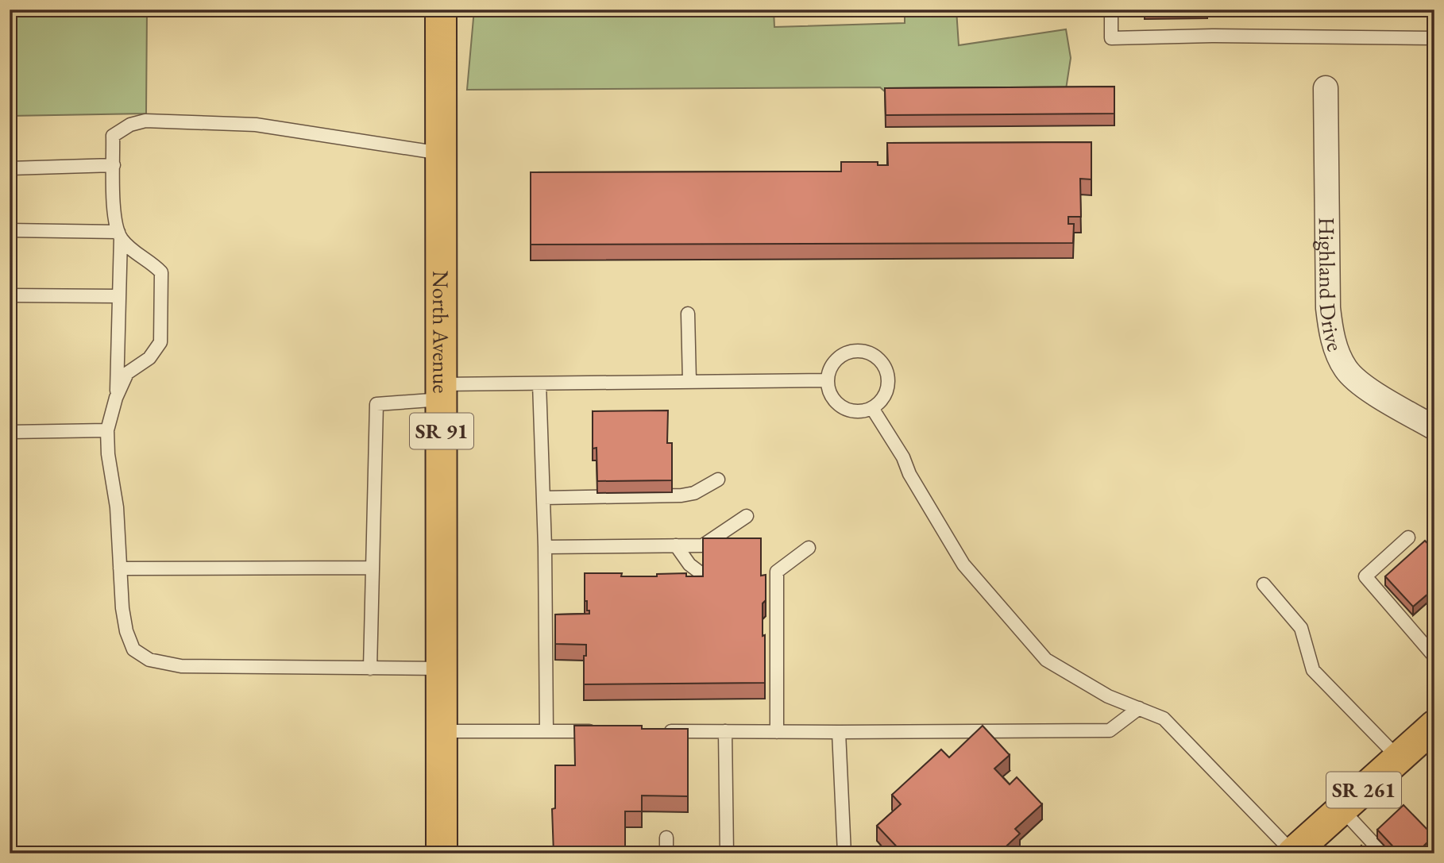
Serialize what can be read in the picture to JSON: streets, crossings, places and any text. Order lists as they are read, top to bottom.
{
  "streets": {
    "main road": ["North Avenue", "SR 91", "SR 261"],
    "street": ["Highland Drive"]
  }
}
